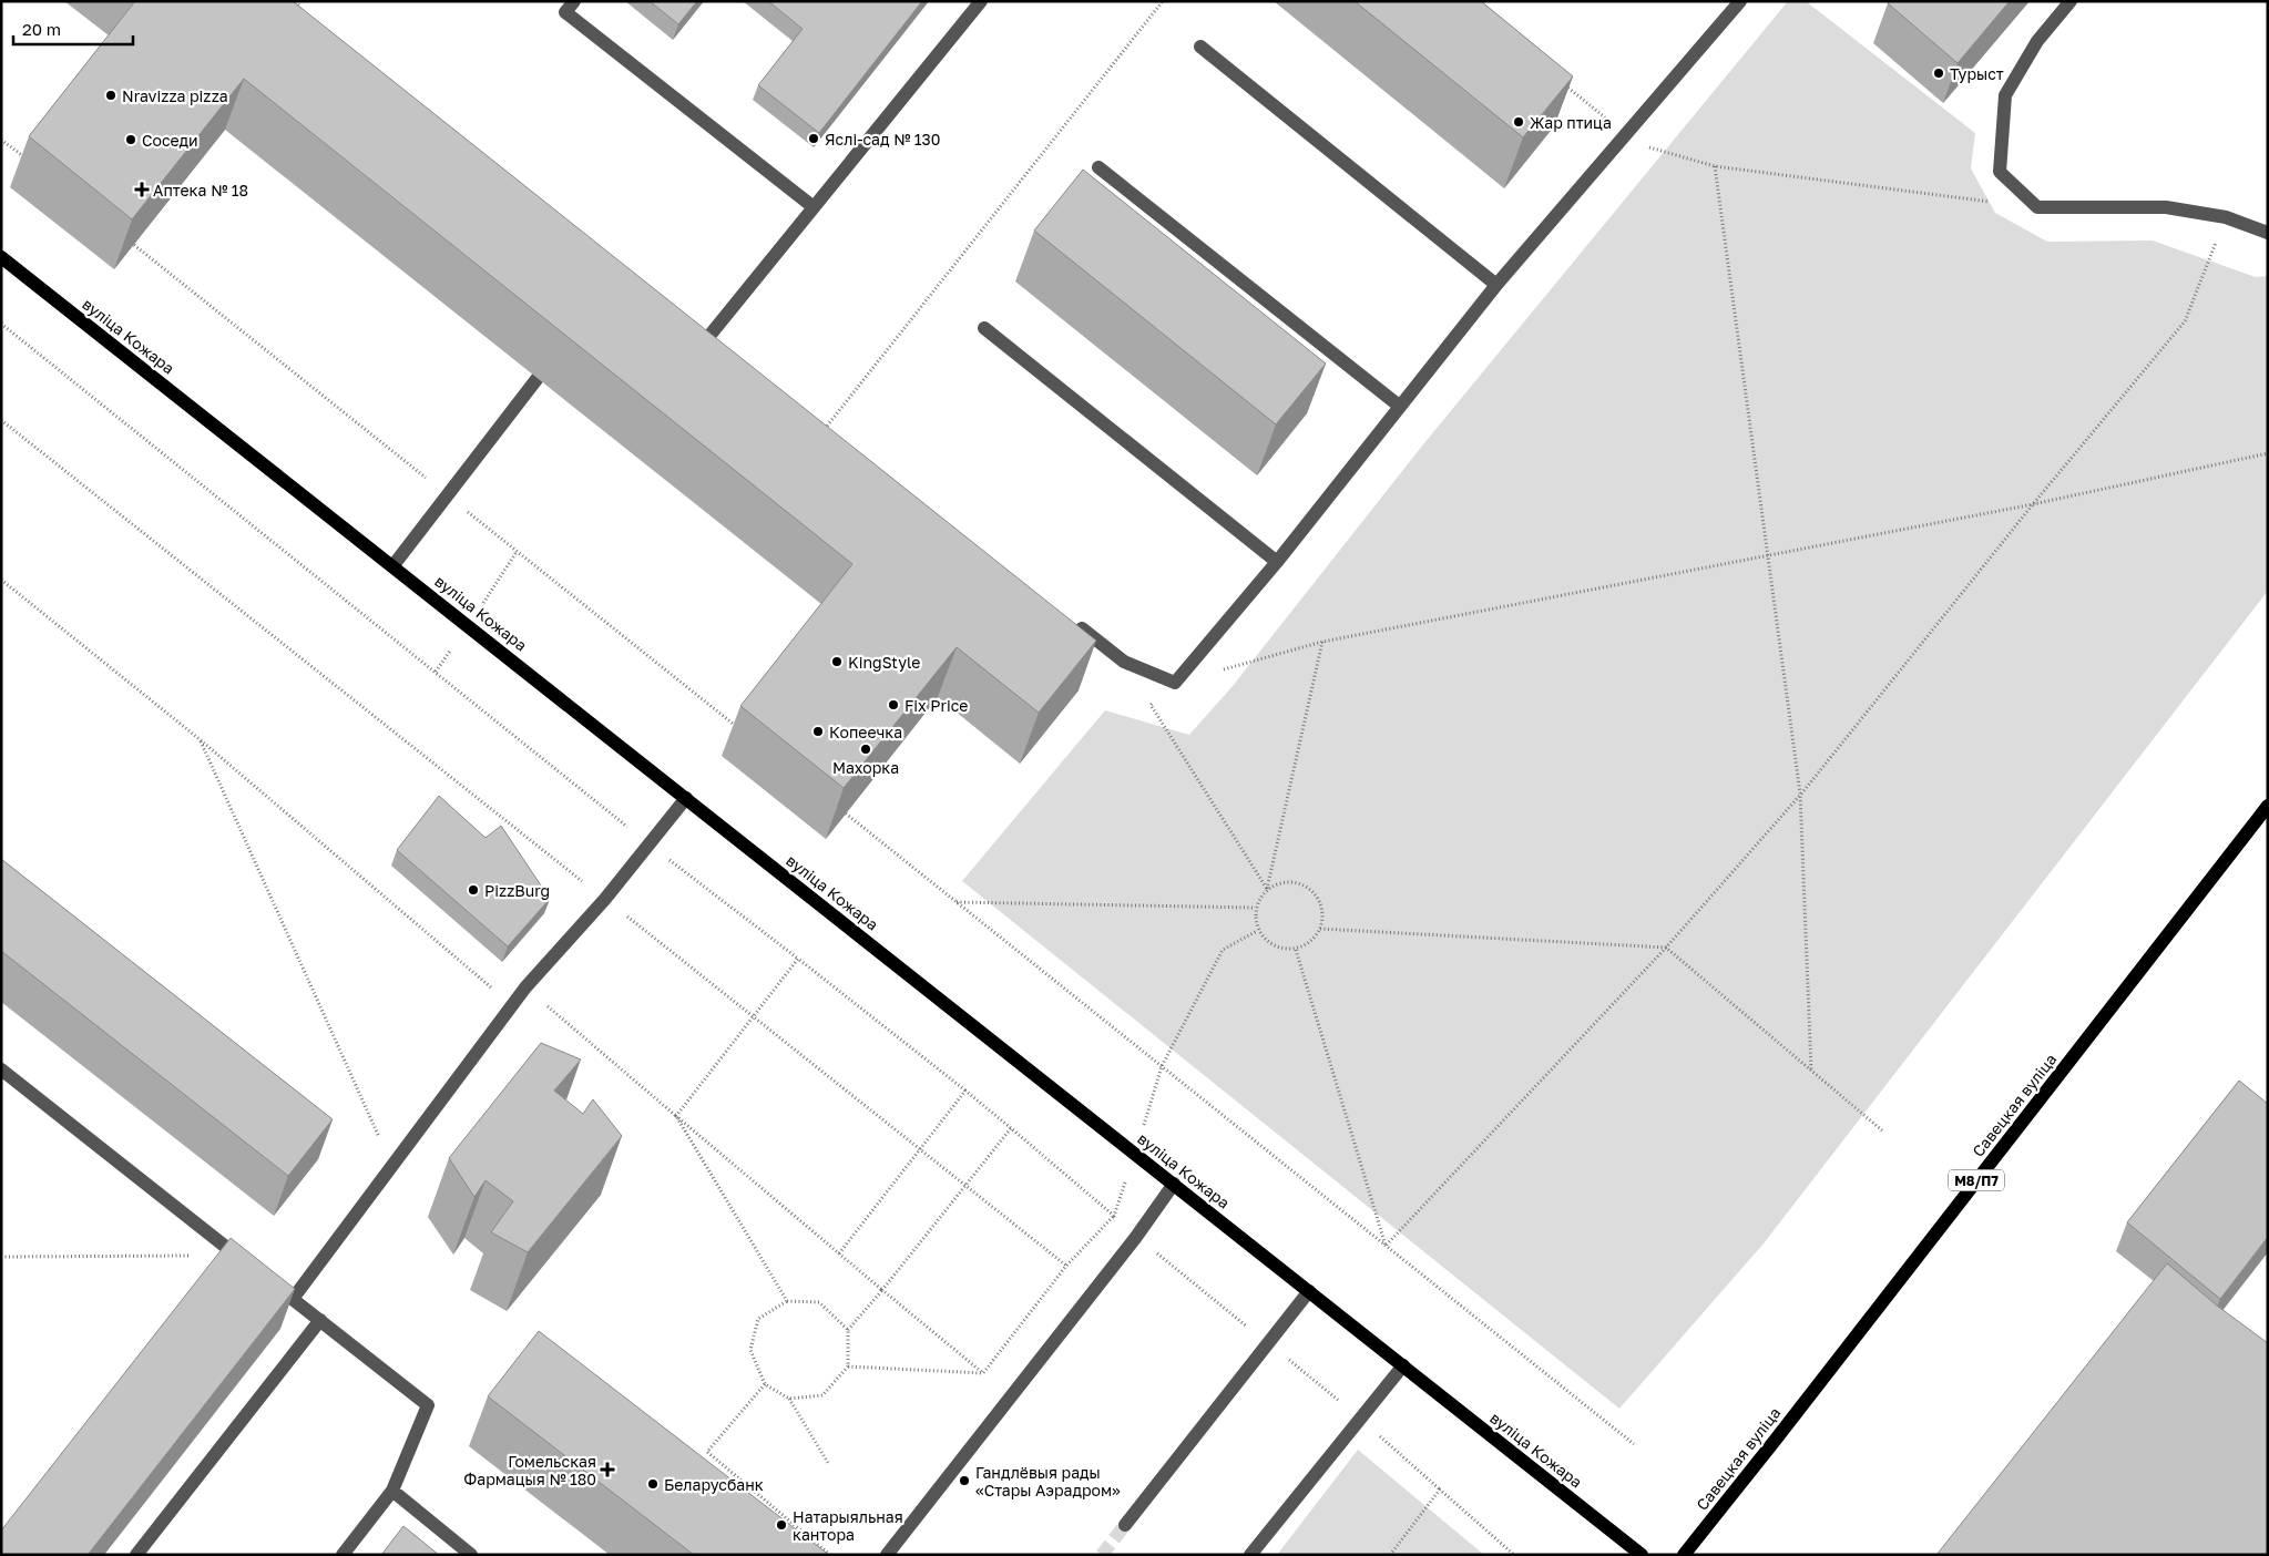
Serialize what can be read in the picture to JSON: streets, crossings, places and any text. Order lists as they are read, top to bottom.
{
  "streets": {
    "main road": ["вуліца Кожара", "Савецкая вуліца", "М8/П7"]
  },
  "places": {
    "other": [
      "Турыст",
      "Nravizza pizza",
      "Жар птица",
      "Яслі-сад № 130",
      "Соседи",
      "KingStyle",
      "Fix Price",
      "Копеечка",
      "Махорка",
      "PizzBurg",
      "Гандлёвыя рады «Стары Аэрадром»",
      "Беларусбанк",
      "Натарыяльная кантора"
    ],
    "health": ["Аптека № 18", "Гомельская Фармацыя № 180"]
  },
  "scale_bar": "20 m"
}
